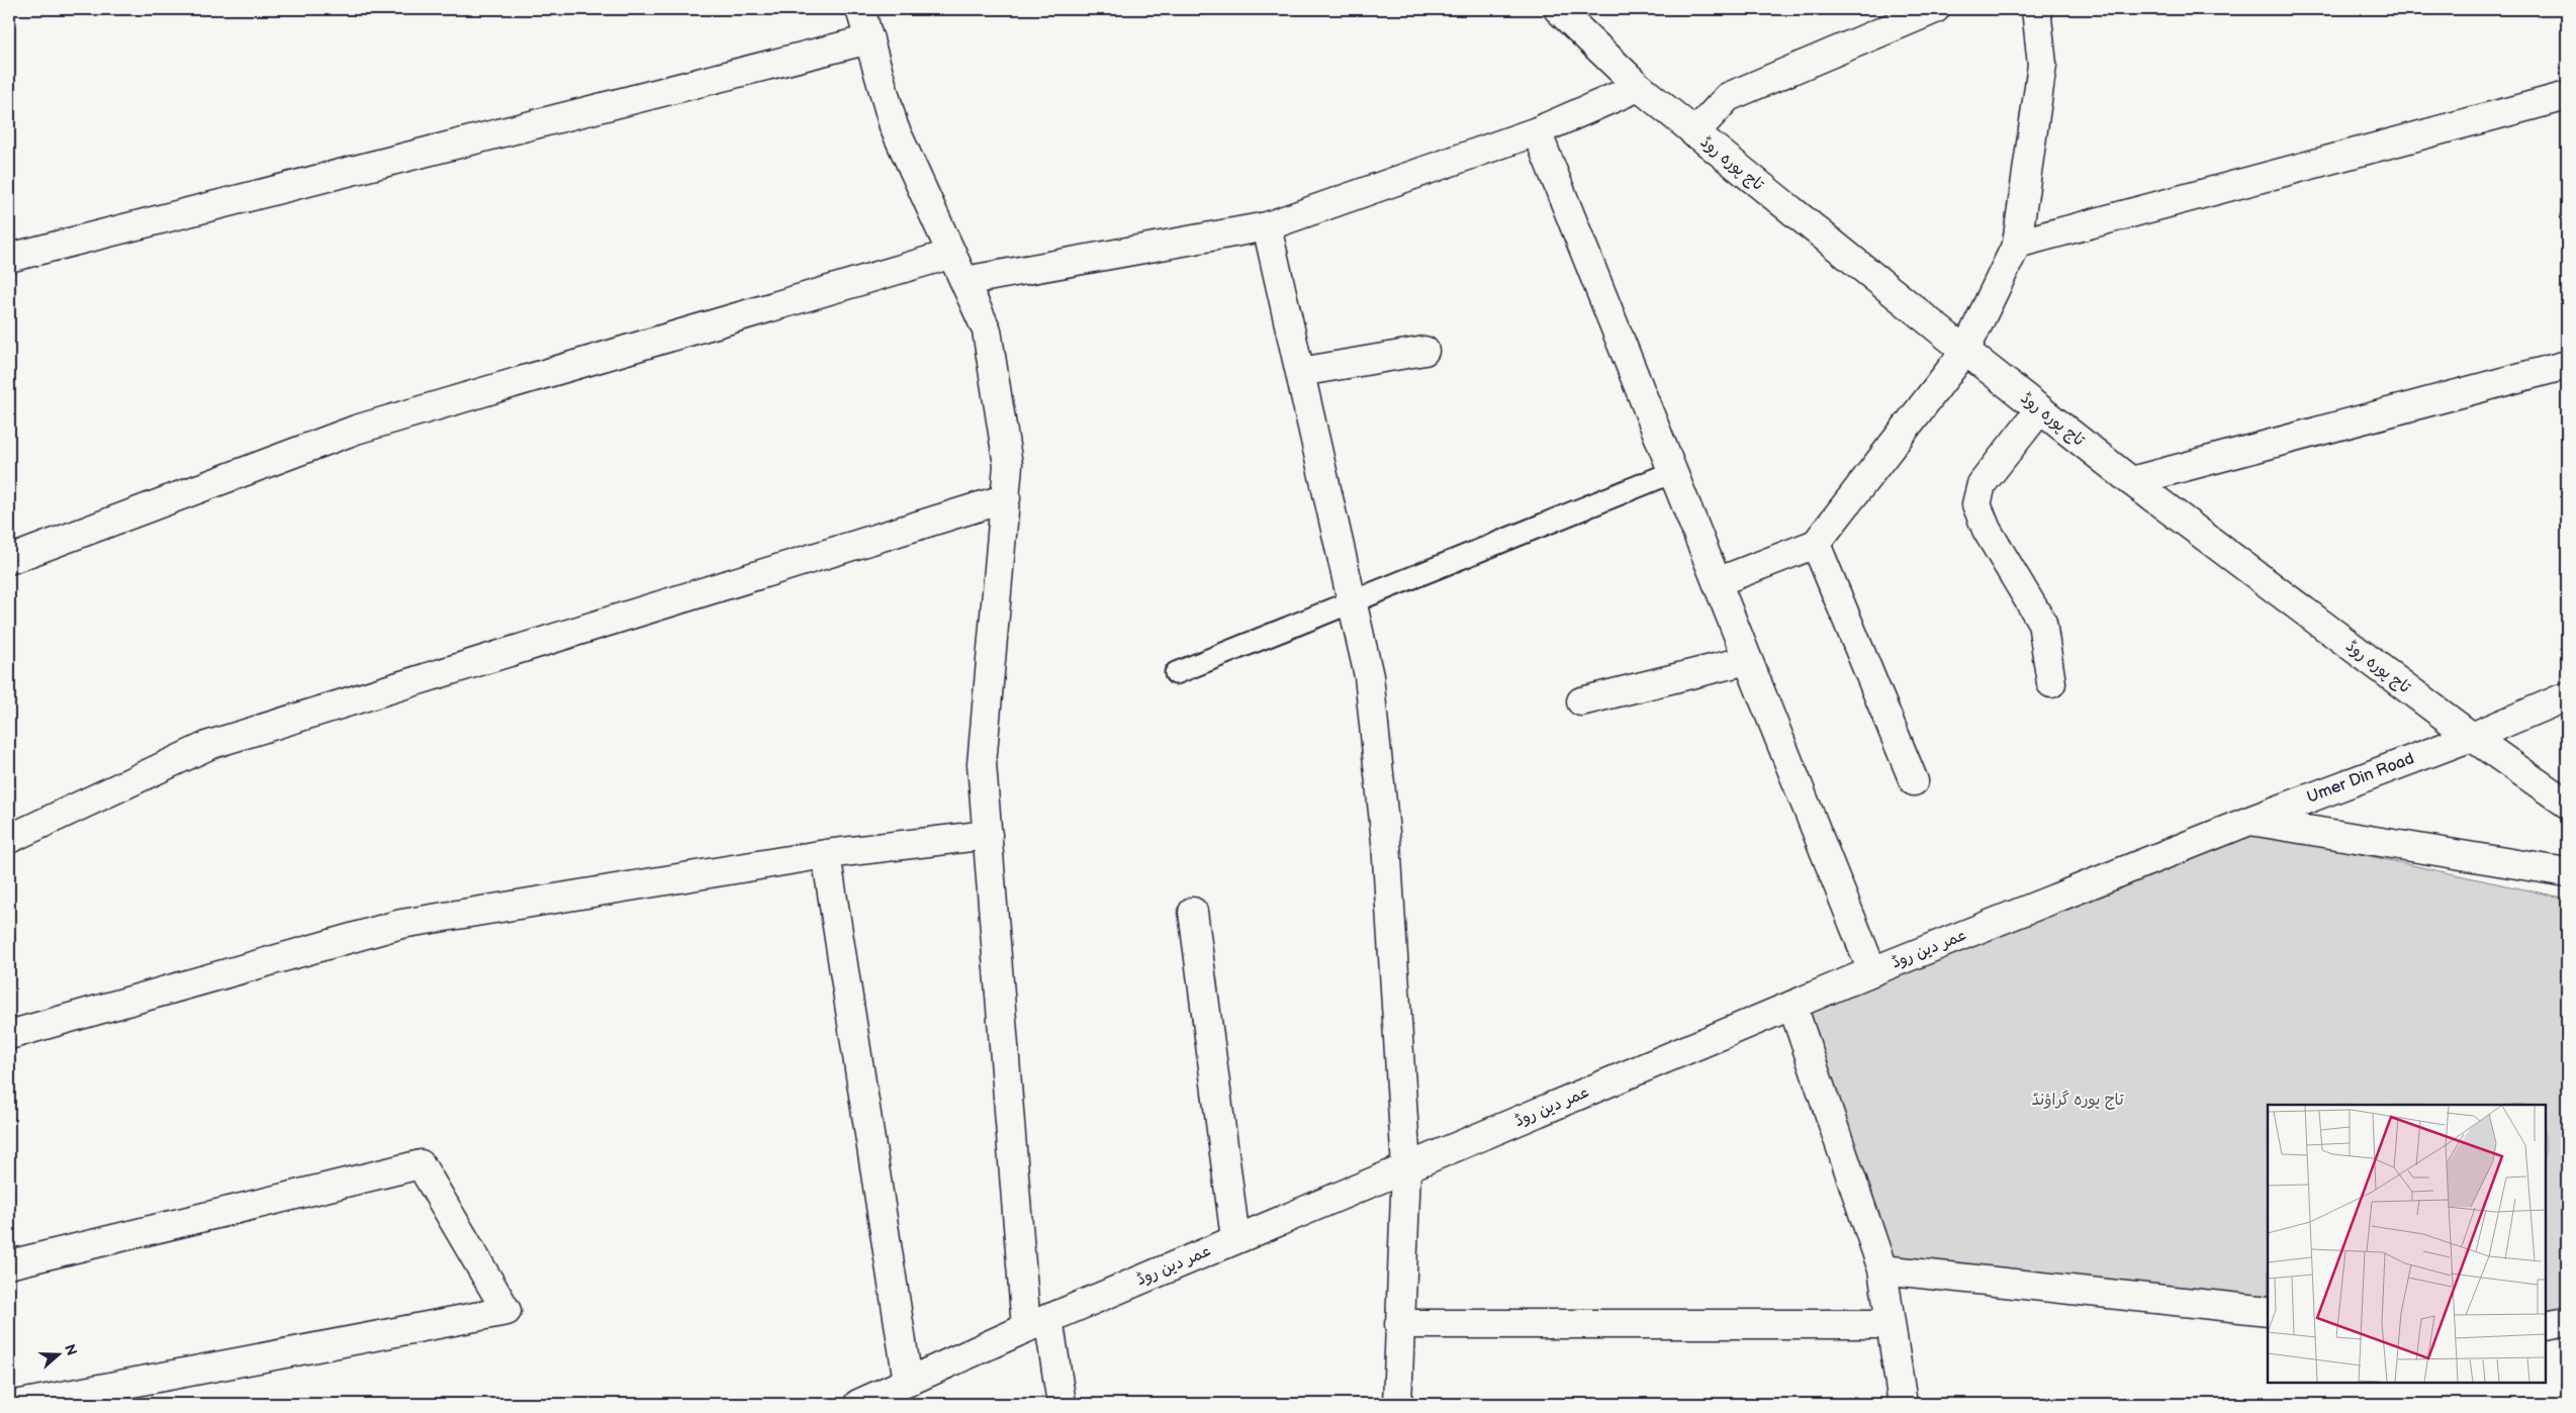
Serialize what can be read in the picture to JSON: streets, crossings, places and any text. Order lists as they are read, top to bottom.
{
  "streets": {
    "street": ["تاج پورہ روڈ", "Umer Din Road", "عمر دین روڈ"]
  },
  "crossings": [
    ["تاج پورہ روڈ", "Umer Din Road"],
    ["Umer Din Road", "عمر دین روڈ"]
  ],
  "parks": ["تاج پورہ گراؤنڈ"],
  "north": "right"
}
